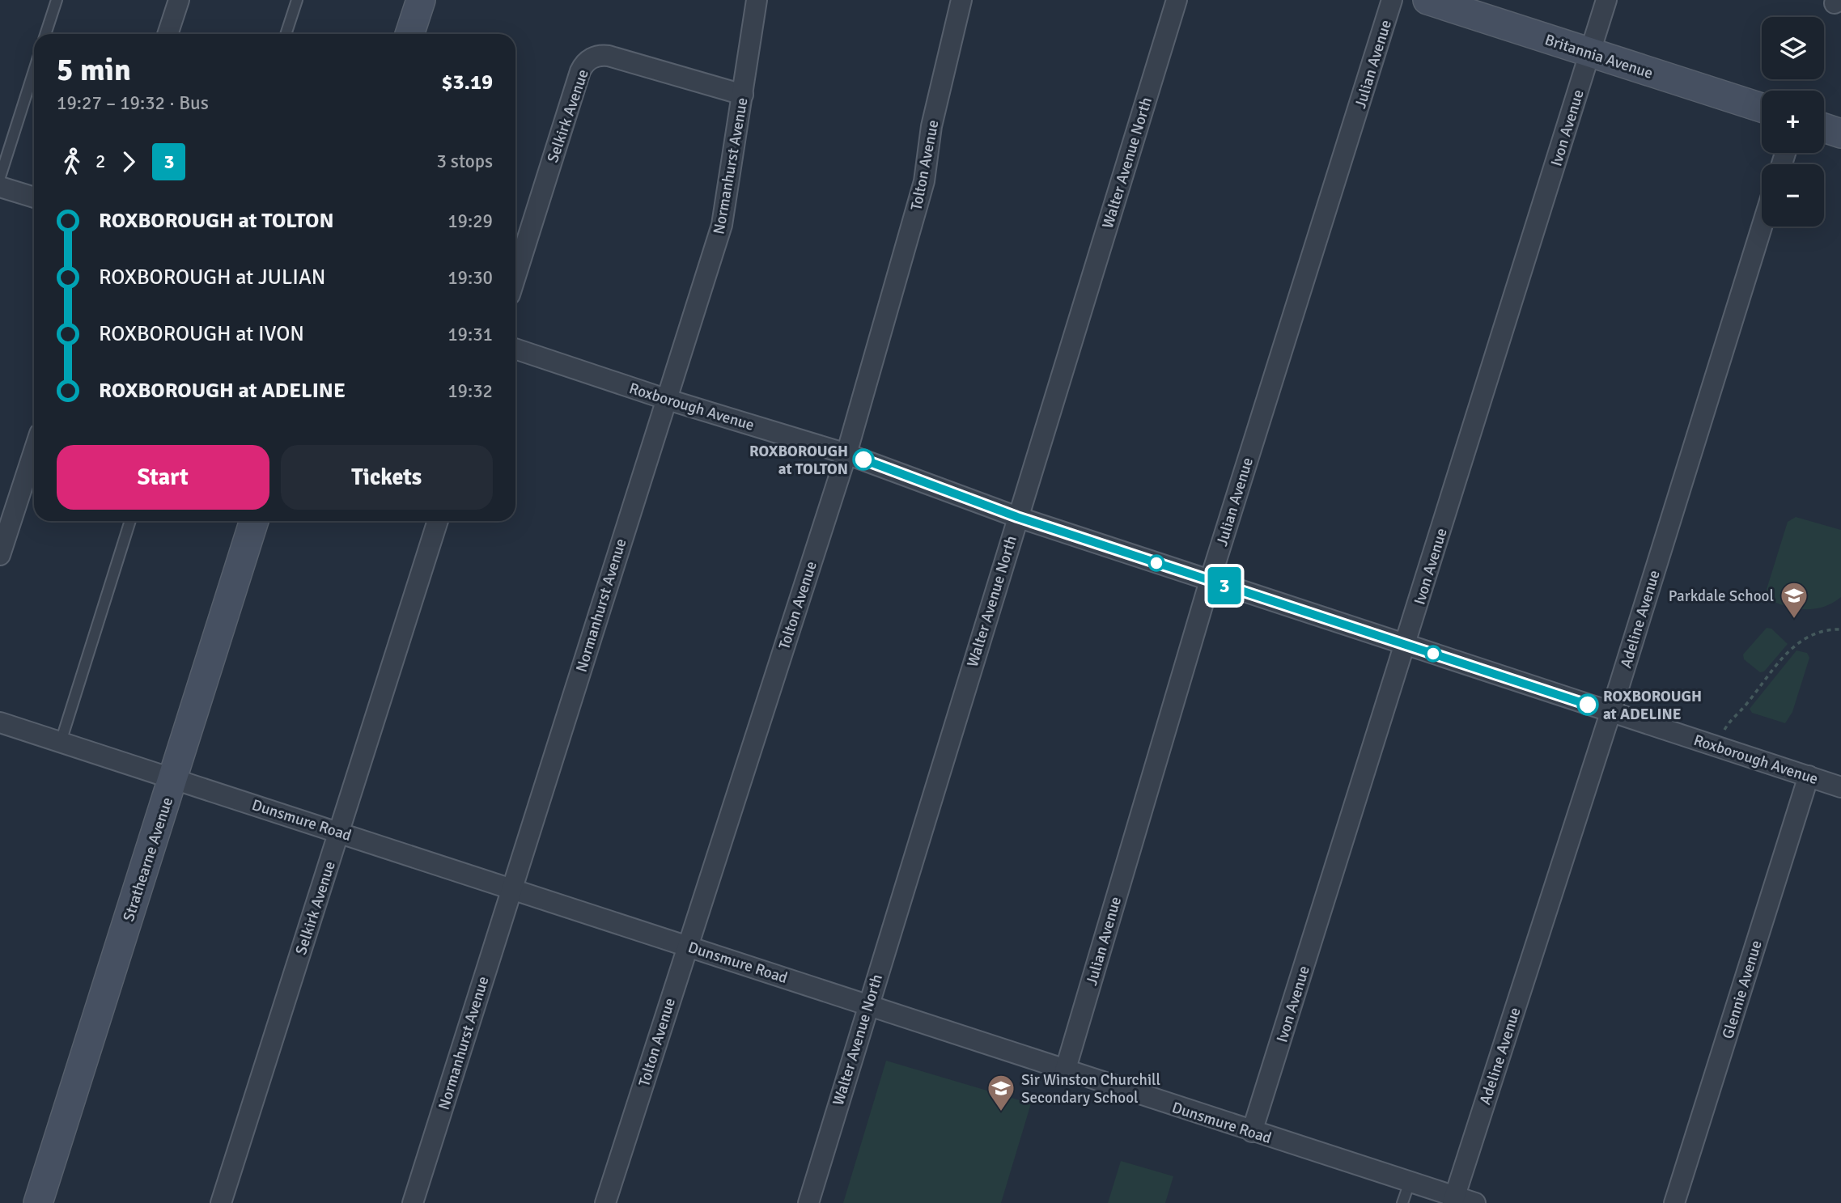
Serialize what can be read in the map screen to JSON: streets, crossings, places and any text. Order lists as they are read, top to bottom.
{
  "streets": {
    "street": [
      "Britannia Avenue",
      "Julian Avenue",
      "Selkirk Avenue",
      "Ivon Avenue",
      "Walter Avenue North",
      "Tolton Avenue",
      "Normanhurst Avenue",
      "Roxborough Avenue",
      "Adeline Avenue",
      "Dunsmure Road",
      "Strathearne Avenue",
      "Glennie Avenue"
    ]
  },
  "crossings": [
    ["Britannia Avenue", "Ivon Avenue"],
    ["Julian Avenue", "Roxborough Avenue"],
    ["Julian Avenue", "Dunsmure Road"],
    ["Selkirk Avenue", "Normanhurst Avenue"],
    ["Selkirk Avenue", "Dunsmure Road"],
    ["Ivon Avenue", "Roxborough Avenue"],
    ["Ivon Avenue", "Dunsmure Road"],
    ["Walter Avenue North", "Roxborough Avenue"],
    ["Walter Avenue North", "Dunsmure Road"],
    ["Tolton Avenue", "Roxborough Avenue"],
    ["Tolton Avenue", "Dunsmure Road"],
    ["Normanhurst Avenue", "Roxborough Avenue"],
    ["Normanhurst Avenue", "Dunsmure Road"],
    ["Roxborough Avenue", "Adeline Avenue"],
    ["Roxborough Avenue", "Glennie Avenue"],
    ["Adeline Avenue", "Dunsmure Road"],
    ["Dunsmure Road", "Strathearne Avenue"]
  ],
  "places": {
    "other": ["ROXBOROUGH at TOLTON", "ROXBOROUGH at ADELINE"],
    "school or university": ["Parkdale School", "Sir Winston Churchill Secondary School"]
  },
  "lines": ["bus line 3"],
  "page": {
    "on_map": "3",
    "map_buttons": ["+", "−"],
    "heading": ["5 min", "19:27 – 19:32 · Bus", "$3.19"],
    "legs": ["2", "3", "3 stops"],
    "list": [
      {
        "name": "ROXBOROUGH at TOLTON",
        "value": "19:29"
      },
      {
        "name": "ROXBOROUGH at JULIAN",
        "value": "19:30"
      },
      {
        "name": "ROXBOROUGH at IVON",
        "value": "19:31"
      },
      {
        "name": "ROXBOROUGH at ADELINE",
        "value": "19:32"
      }
    ],
    "buttons": ["Start", "Tickets"]
  }
}
